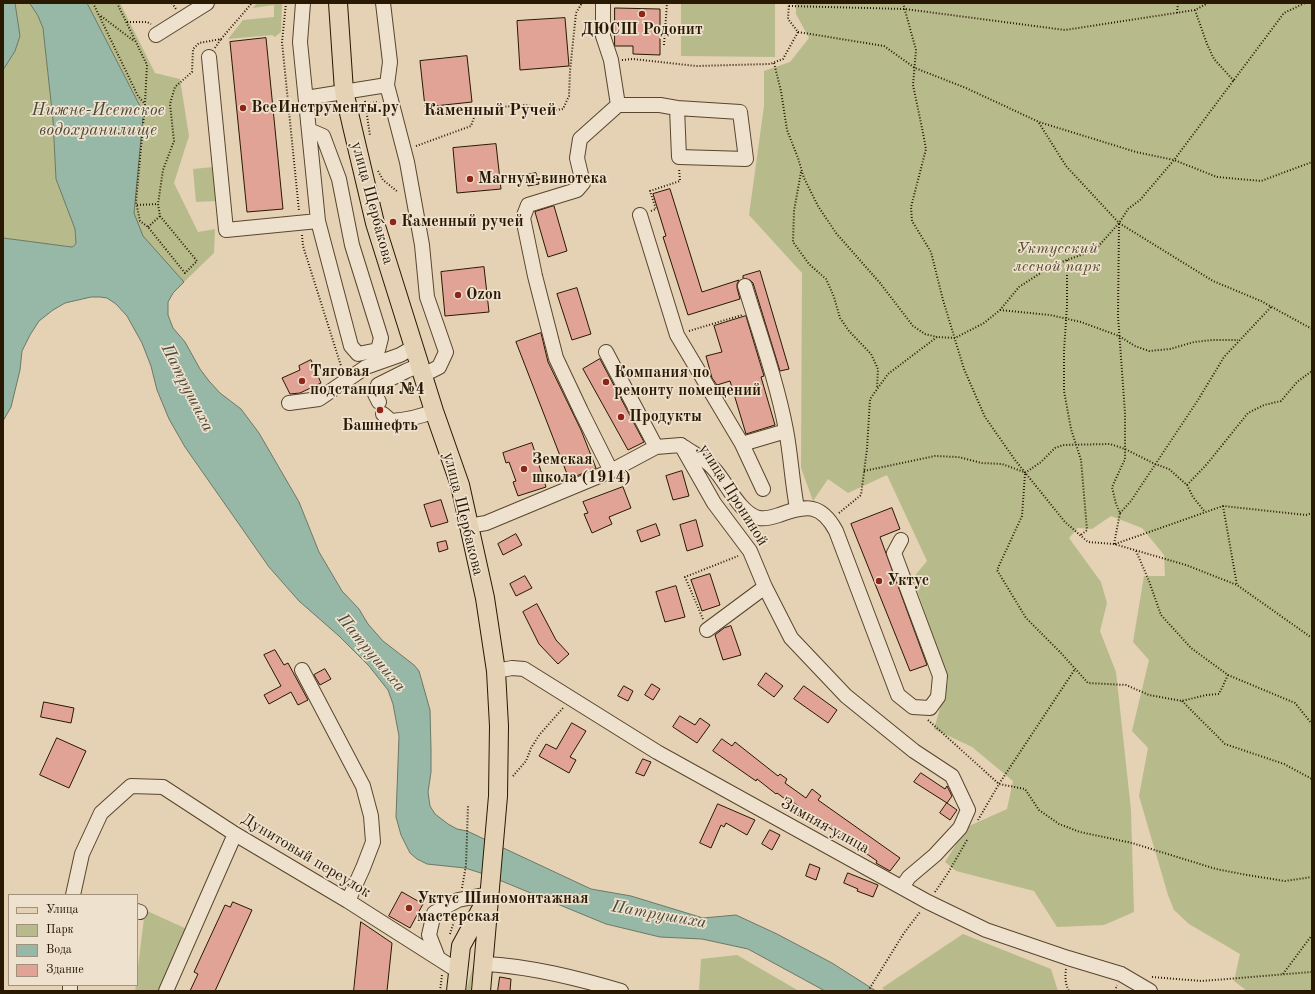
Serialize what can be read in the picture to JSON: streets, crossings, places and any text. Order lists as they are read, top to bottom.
{
  "streets": {
    "main road": ["улица Щербакова"],
    "street": ["улица Прониной", "Зимняя улица", "Дунитовый переулок"]
  },
  "crossings": [
    ["улица Щербакова", "улица Прониной"],
    ["улица Щербакова", "Зимняя улица"],
    ["улица Щербакова", "Дунитовый переулок"],
    ["улица Прониной", "Зимняя улица"]
  ],
  "districts": ["Каменный Ручей"],
  "water": ["Нижне-Исетское водохранилище", "Патрушиха"],
  "parks": ["Уктусский лесной парк"],
  "places": [
    "ДЮСШ Родонит",
    "ВсеИнструменты.ру",
    "Магнум-винотека",
    "Каменный ручей",
    "Ozon",
    "Тяговая подстанция №4",
    "Компания по ремонту помещений",
    "Башнефть",
    "Продукты",
    "Земская школа (1914)",
    "Уктус",
    "Уктус Шиномонтажная мастерская"
  ],
  "legend": [
    "Улица",
    "Парк",
    "Вода",
    "Здание"
  ]
}
